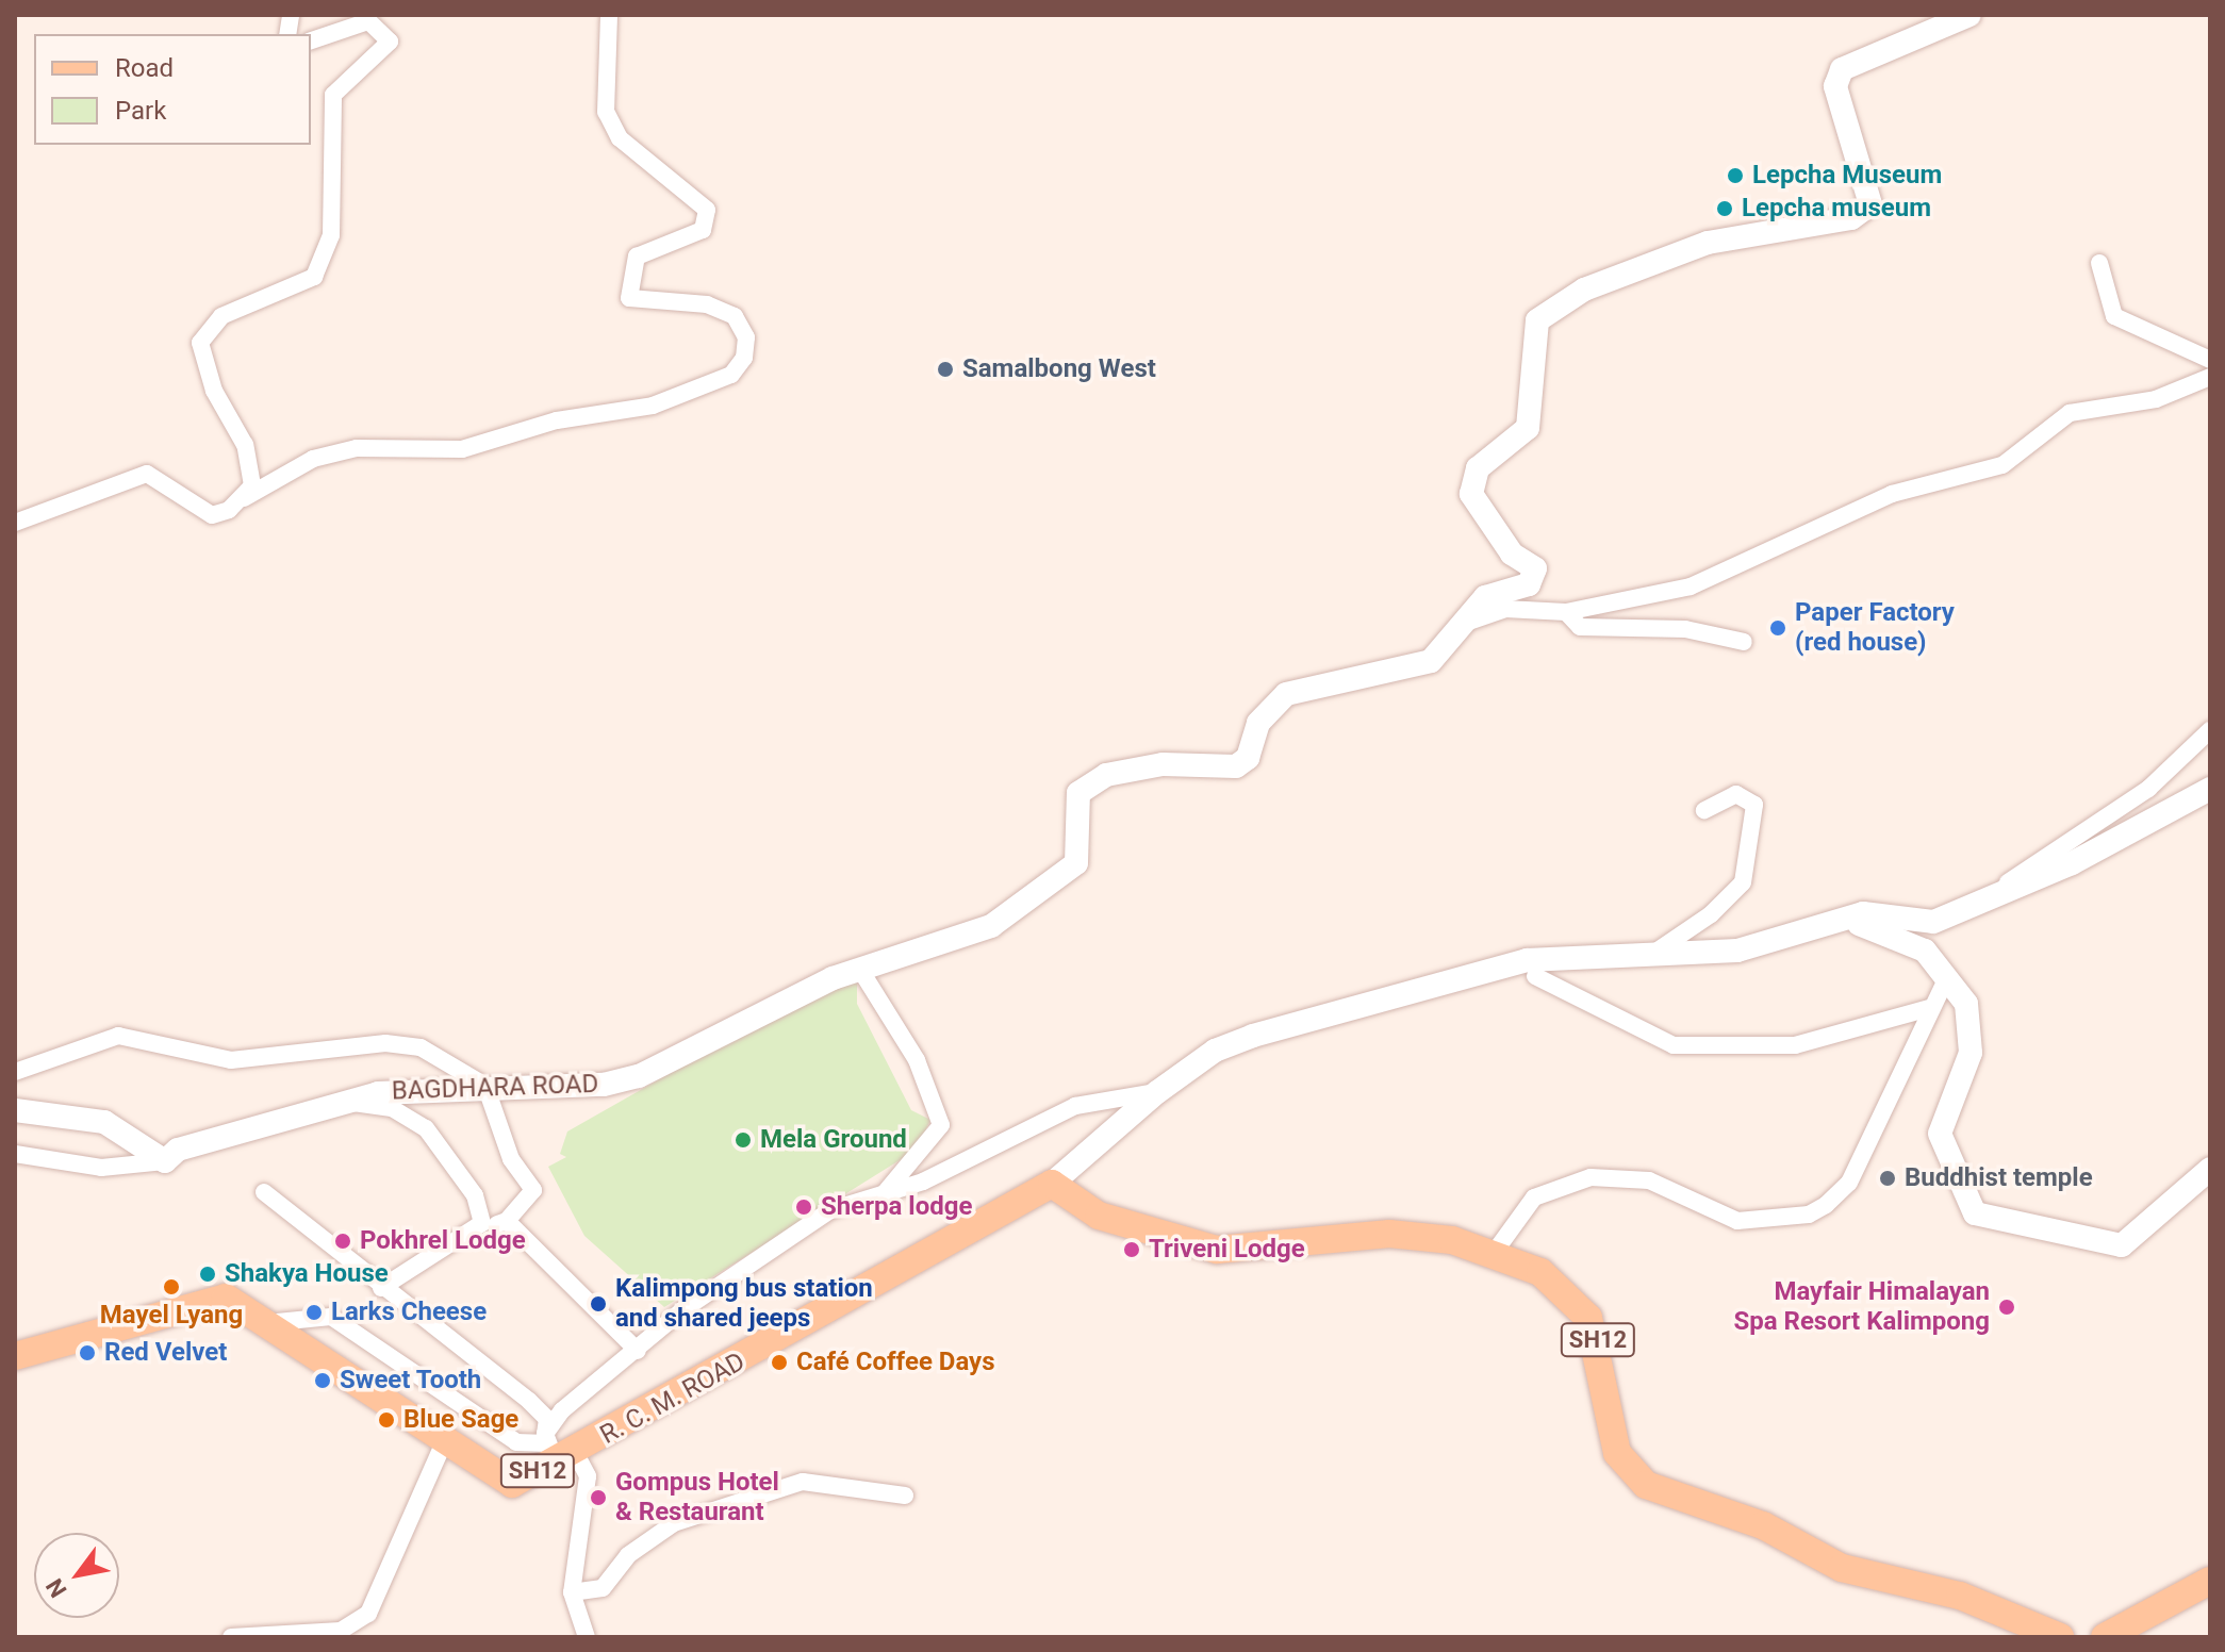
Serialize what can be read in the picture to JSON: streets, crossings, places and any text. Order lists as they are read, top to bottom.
{
  "streets": {
    "main road": ["SH12", "R. C. M. ROAD"],
    "street": ["BAGDHARA ROAD"]
  },
  "crossings": [
    ["SH12", "R. C. M. ROAD"]
  ],
  "places": [
    "Lepcha Museum",
    "Lepcha museum",
    "Samalbong West",
    "Paper Factory (red house)",
    "Mela Ground",
    "Buddhist temple",
    "Sherpa lodge",
    "Pokhrel Lodge",
    "Triveni Lodge",
    "Shakya House",
    "Mayel Lyang",
    "Kalimpong bus station and shared jeeps",
    "Mayfair Himalayan Spa Resort Kalimpong",
    "Larks Cheese",
    "Red Velvet",
    "Café Coffee Days",
    "Sweet Tooth",
    "Blue Sage",
    "Gompus Hotel & Restaurant"
  ],
  "legend": ["Road", "Park"],
  "north": "bottom left"
}
